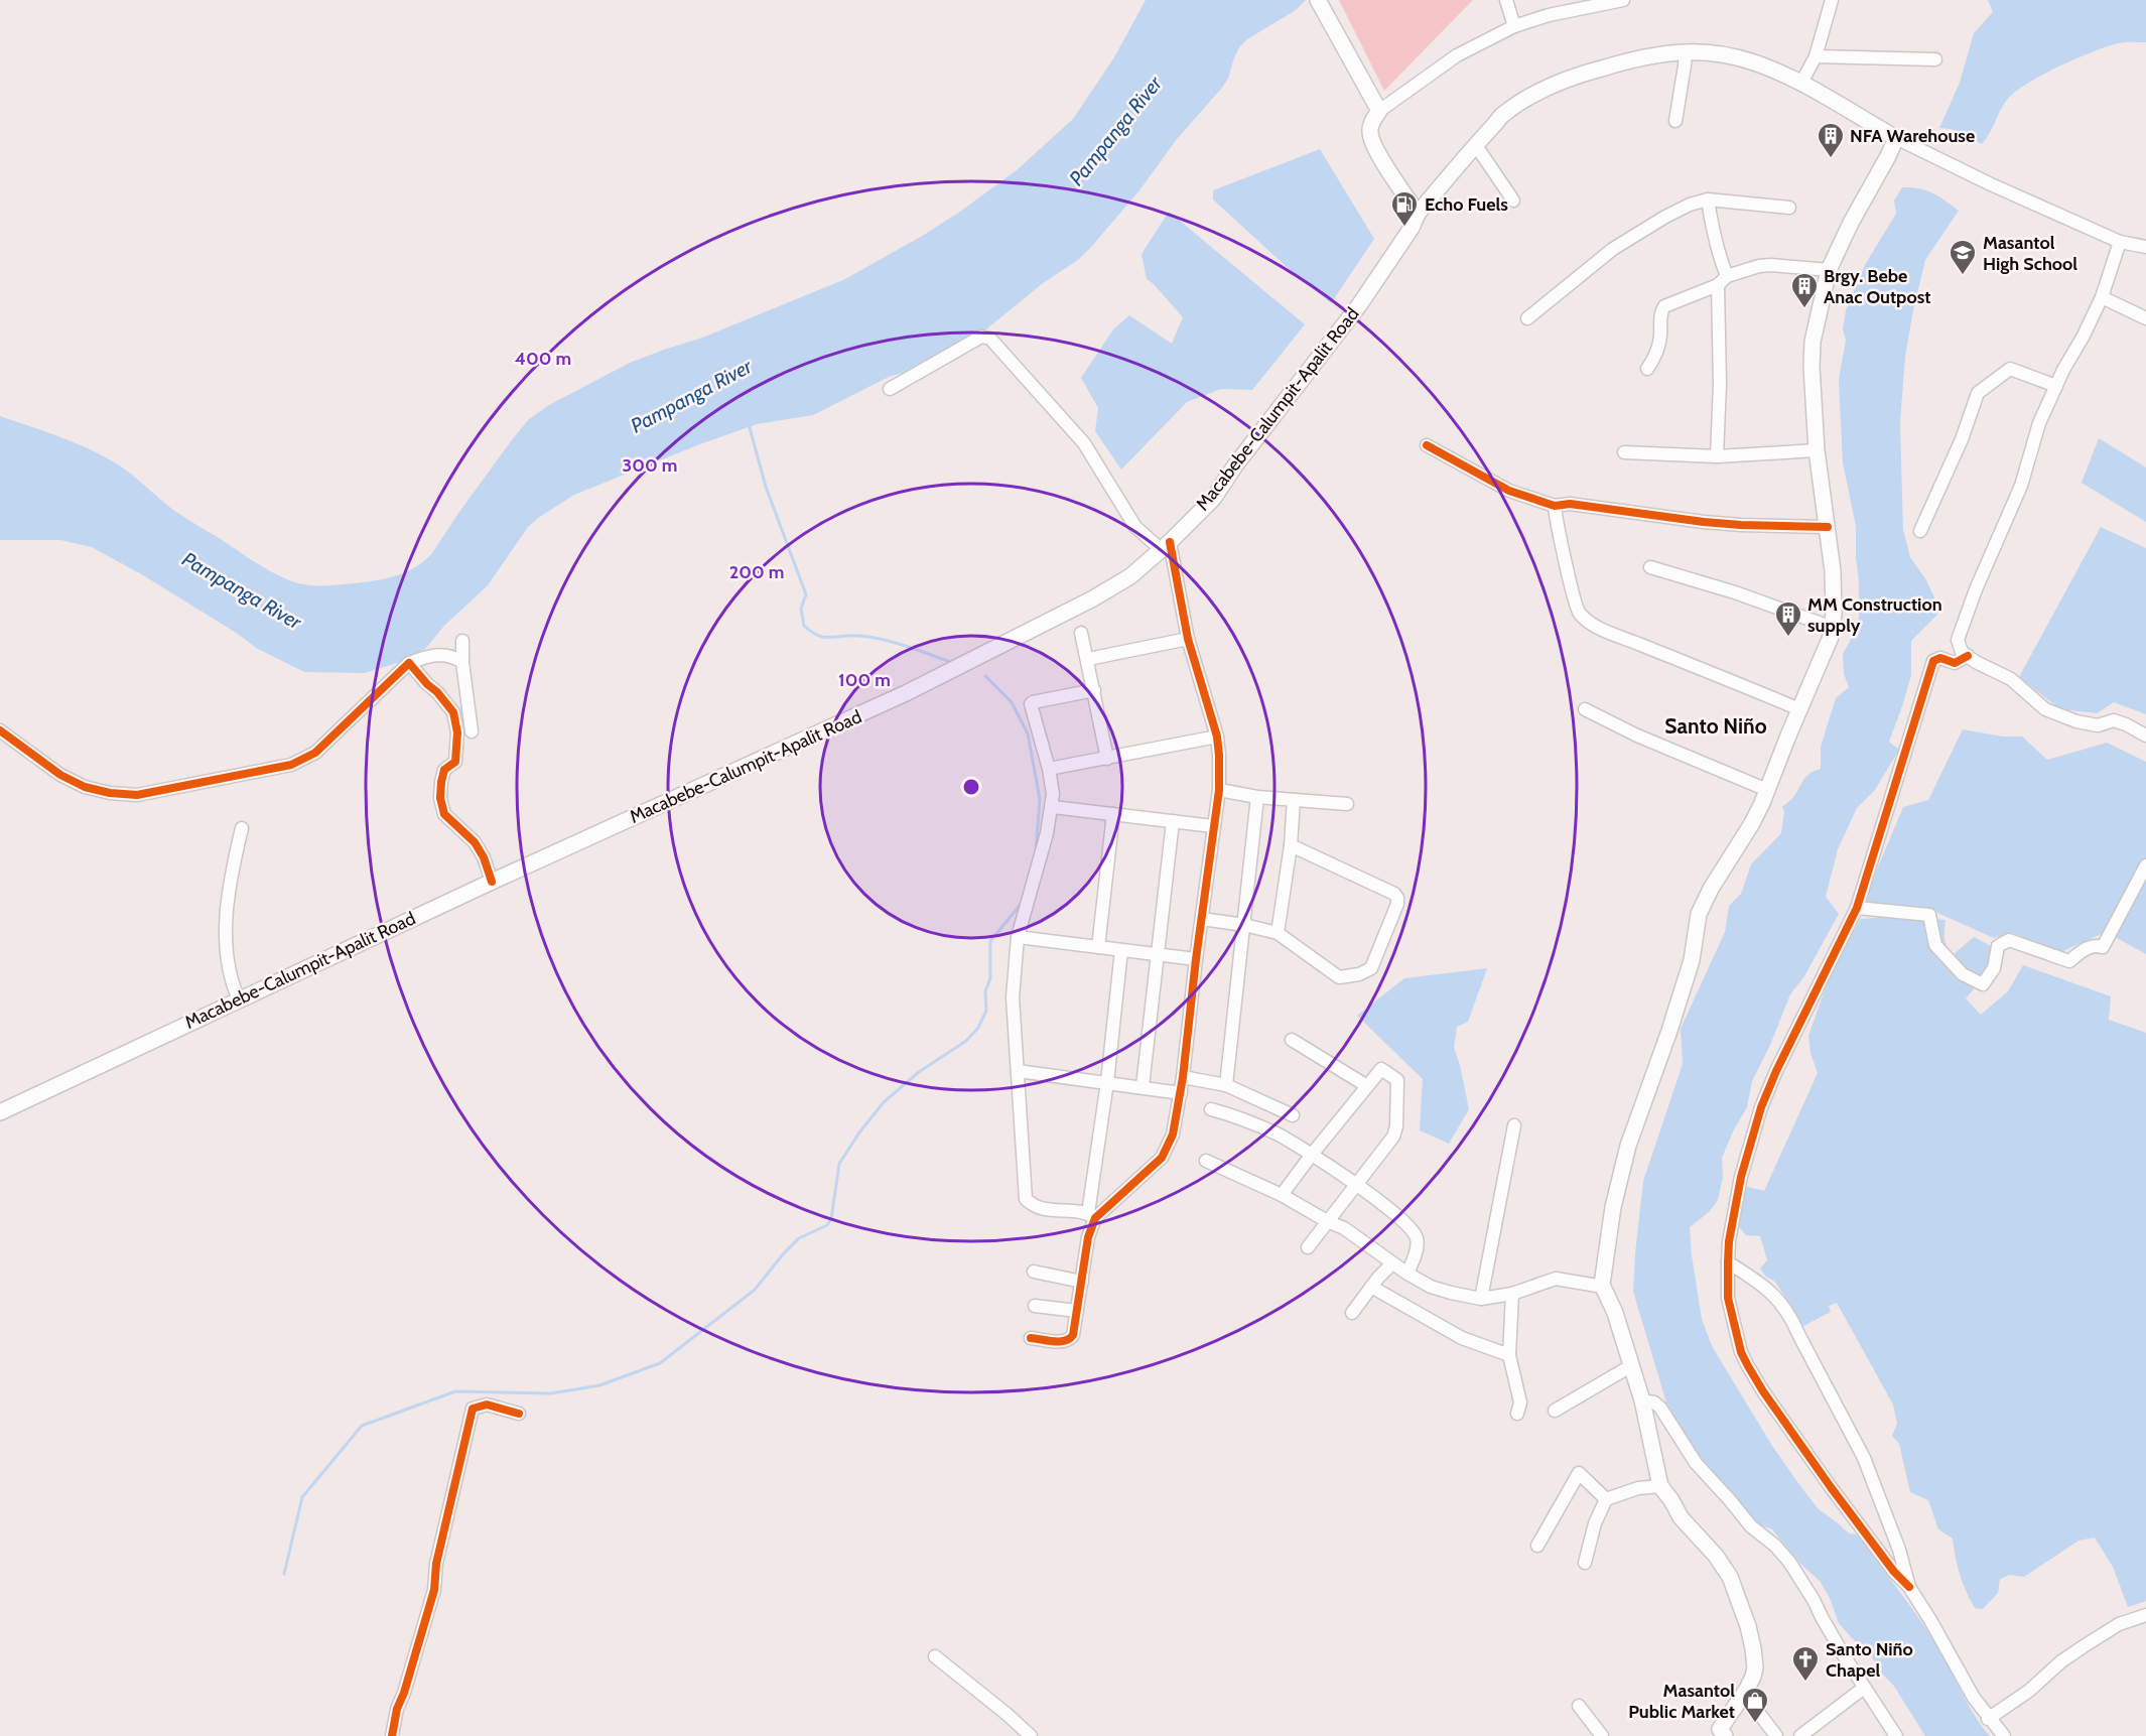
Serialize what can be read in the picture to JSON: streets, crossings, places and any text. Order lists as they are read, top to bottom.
{
  "streets": {
    "main road": ["Macabebe-Calumpit-Apalit Road"]
  },
  "districts": ["Santo Niño"],
  "water": ["Pampanga River"],
  "places": {
    "building": ["NFA Warehouse", "Brgy. Bebe Anac Outpost", "MM Construction supply"],
    "fuel station": ["Echo Fuels"],
    "school or university": ["Masantol High School"],
    "church": ["Santo Niño Chapel"],
    "shop": ["Masantol Public Market"]
  },
  "rings": [
    "400 m",
    "300 m",
    "200 m",
    "100 m"
  ]
}
